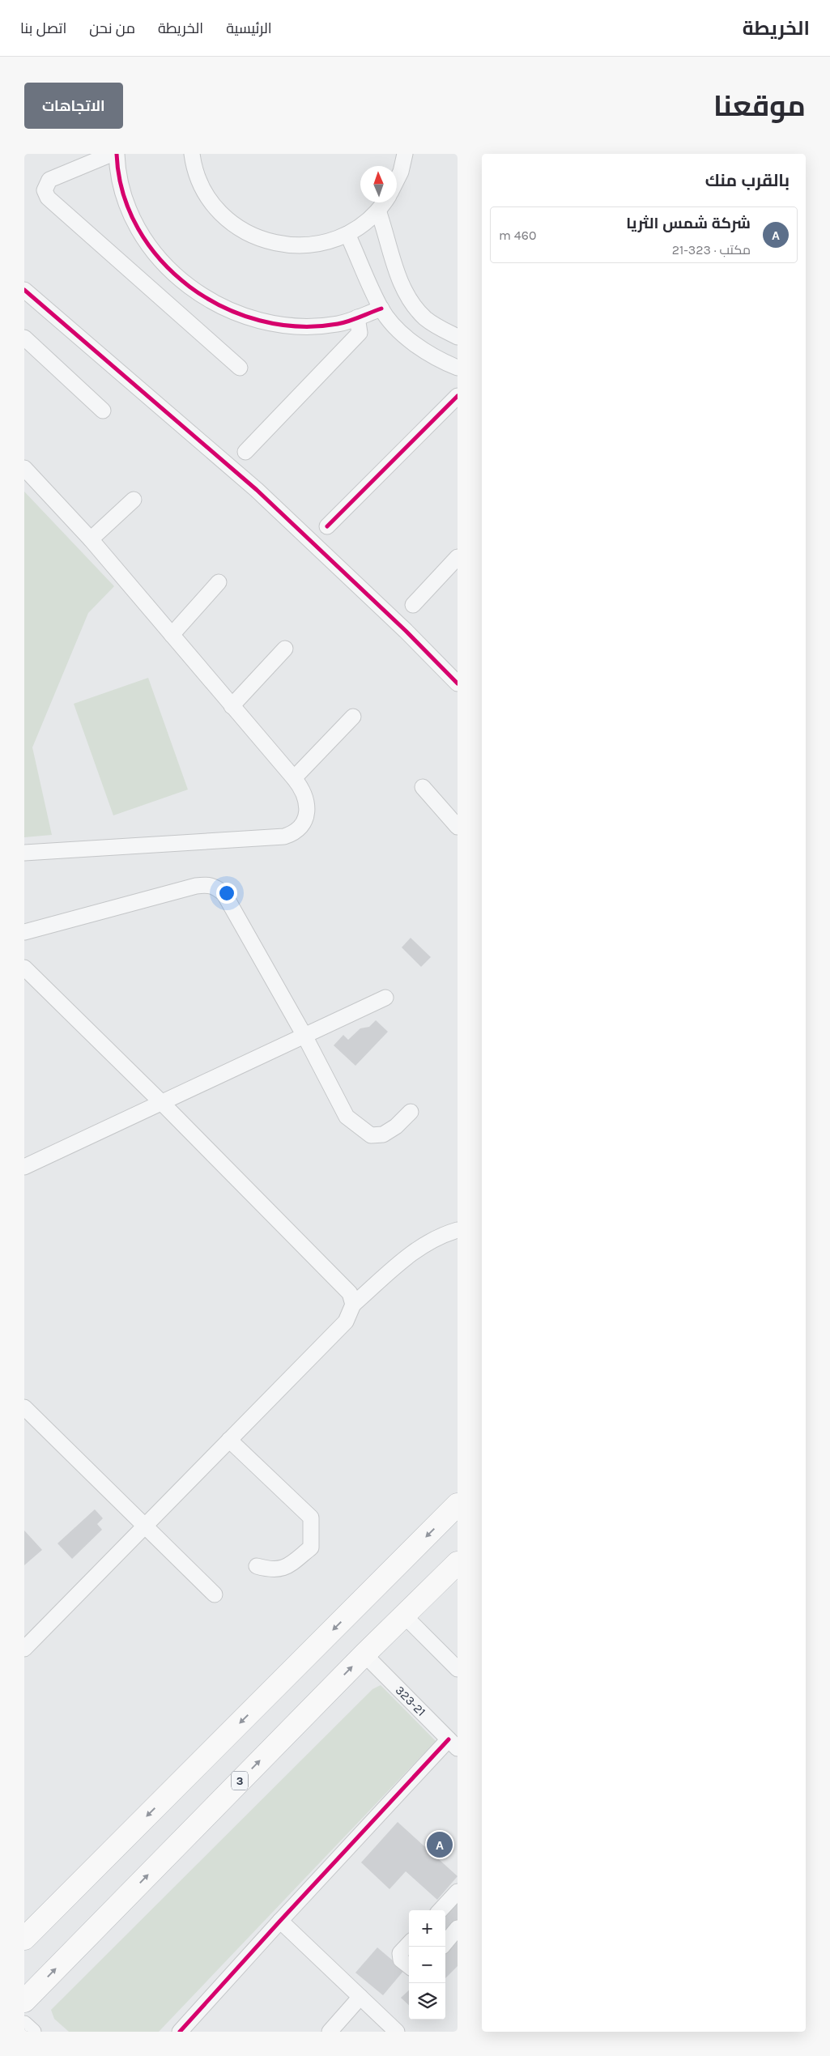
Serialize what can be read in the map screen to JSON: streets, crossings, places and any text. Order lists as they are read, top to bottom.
{
  "streets": {
    "highway": ["3"],
    "street": ["323-21"]
  },
  "crossings": [
    ["323-21", "3"]
  ],
  "north": "top",
  "page": {
    "header": "الخريطة",
    "nav": [
      "الرئيسية",
      "الخريطة",
      "من نحن",
      "اتصل بنا"
    ],
    "title": "موقعنا",
    "buttons": "الاتجاهات",
    "heading": "بالقرب منك",
    "list": [
      {
        "mark": "A",
        "name": "شركة شمس الثريا",
        "note": "مكتب · 323-21",
        "value": "460 m"
      }
    ],
    "pins": "A",
    "map_buttons": ["+", "−"]
  }
}
